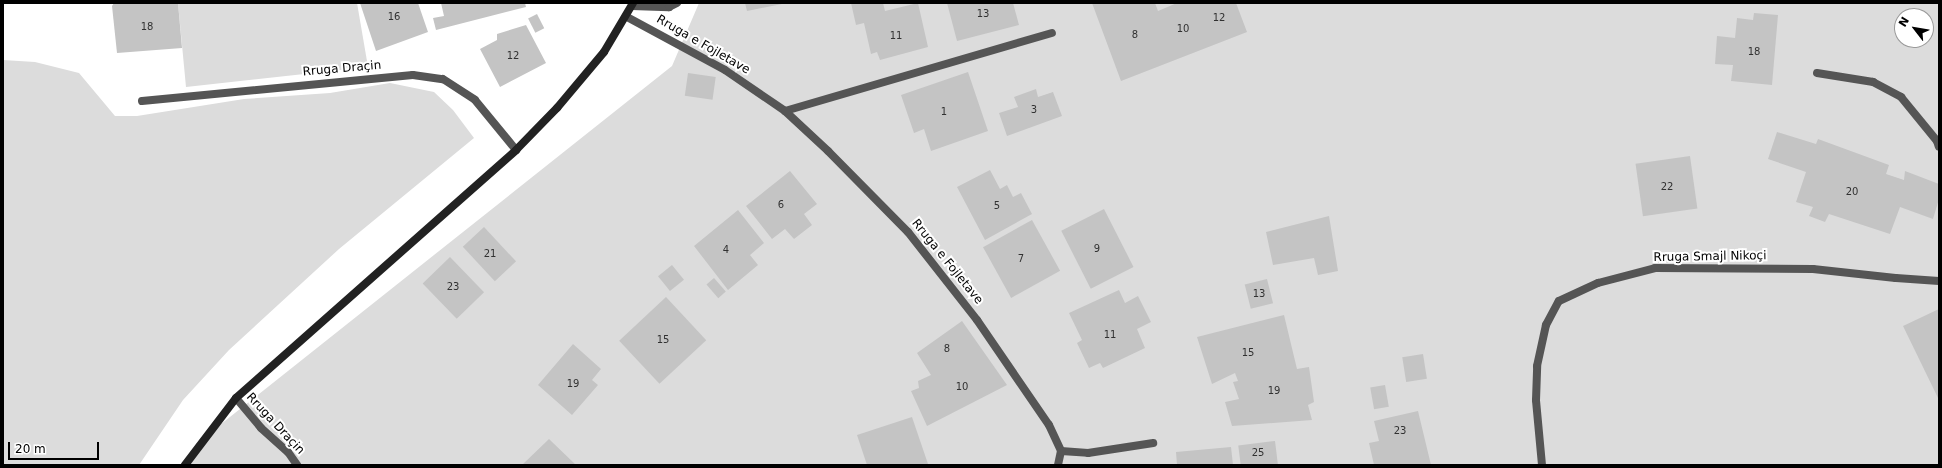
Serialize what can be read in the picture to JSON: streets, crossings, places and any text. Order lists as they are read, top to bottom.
{
  "streets": {
    "main road": ["Rruga Draçin"],
    "street": ["Rruga e Fojletave", "Rruga Smajl Nikoçi"]
  },
  "crossings": [
    ["Rruga e Fojletave", "Rruga Draçin"]
  ],
  "house_numbers": [
    "13",
    "16",
    "12",
    "18",
    "10",
    "8",
    "11",
    "18",
    "12",
    "3",
    "1",
    "22",
    "20",
    "6",
    "5",
    "9",
    "4",
    "21",
    "7",
    "23",
    "13",
    "11",
    "15",
    "8",
    "15",
    "19",
    "10",
    "19",
    "23",
    "25"
  ],
  "scale_bar": "20 m",
  "north": "top left"
}
